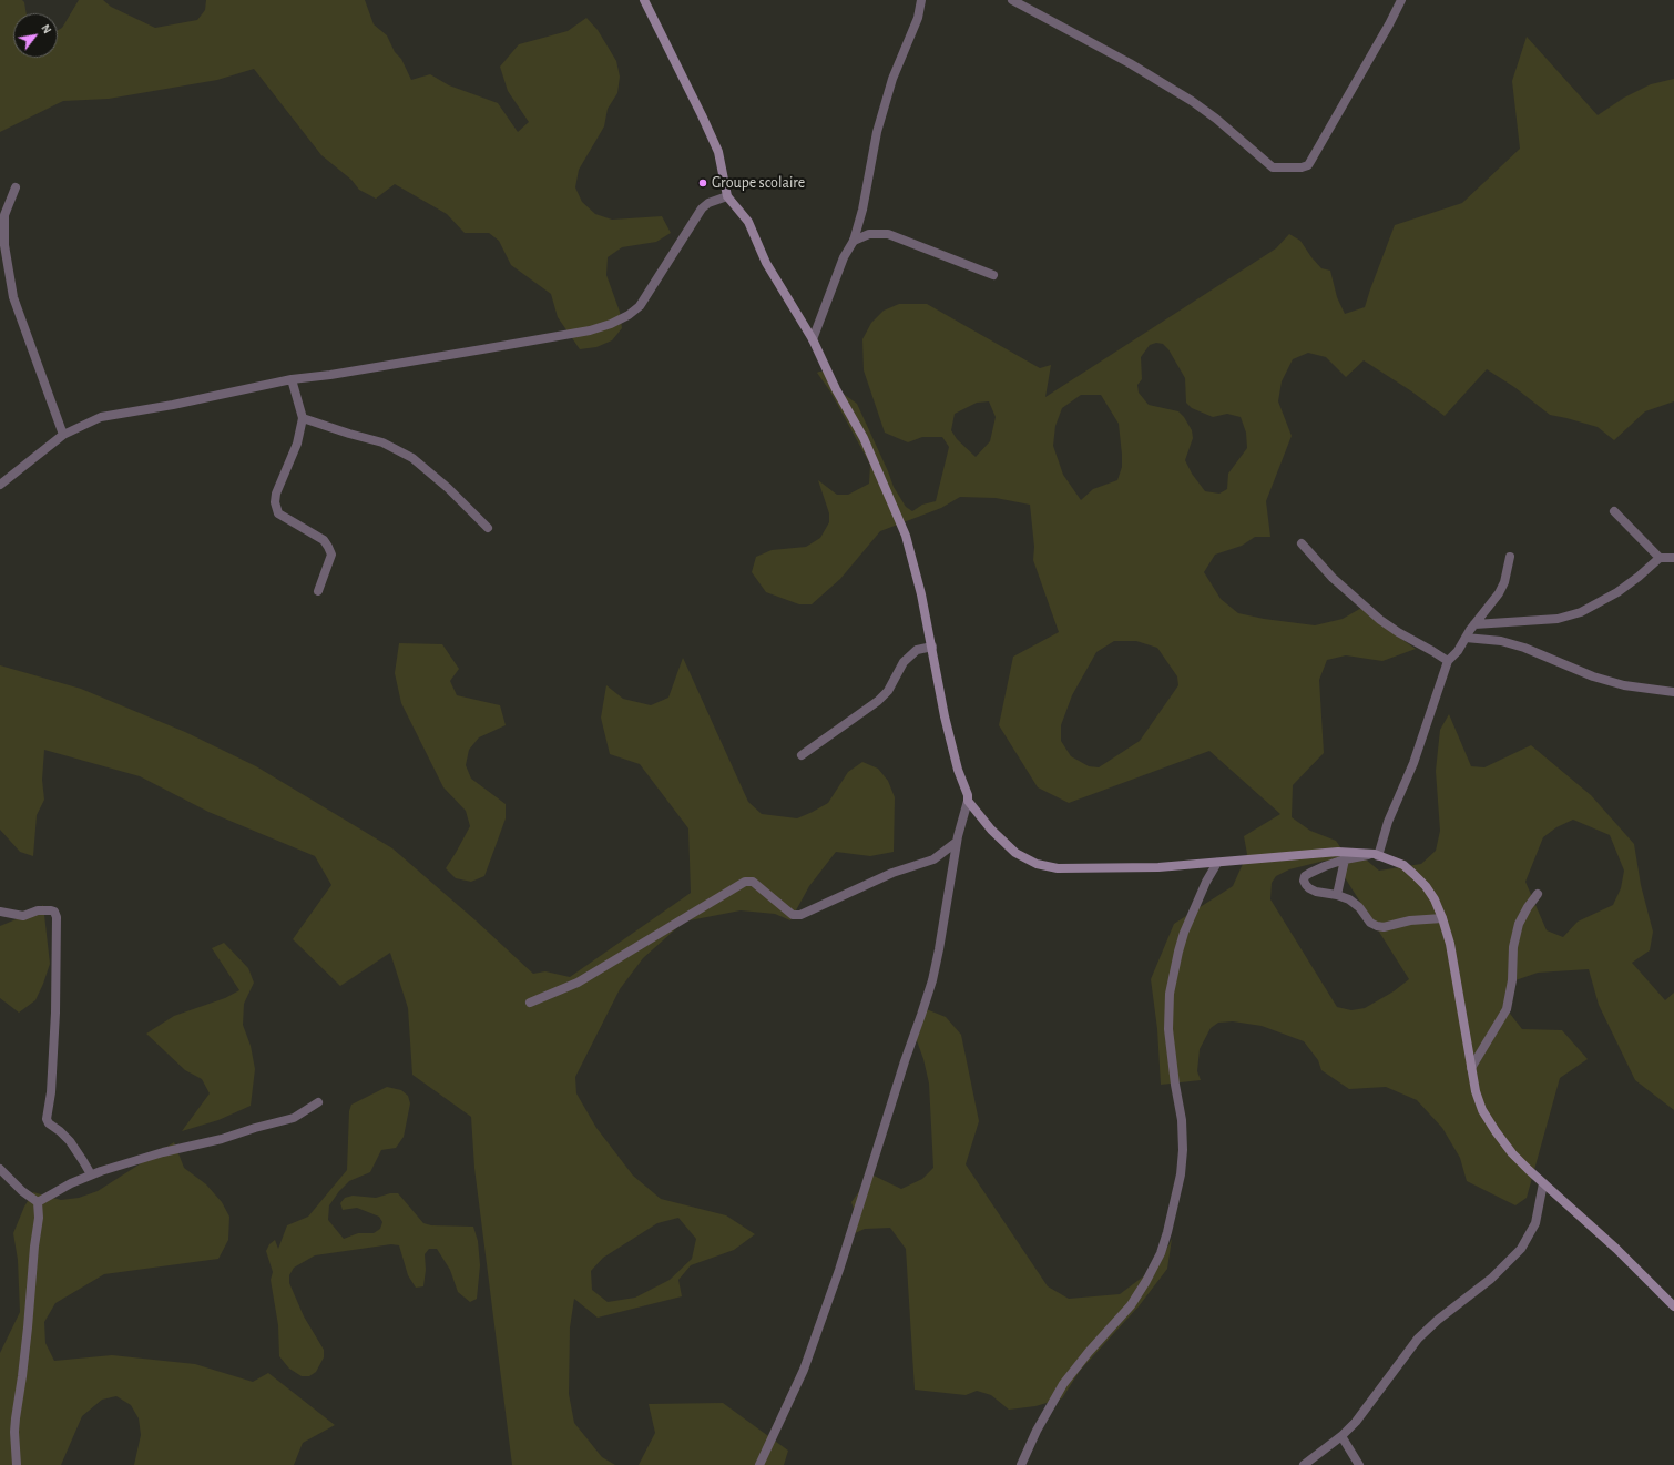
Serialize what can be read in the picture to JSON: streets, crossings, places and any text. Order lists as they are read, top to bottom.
{
  "places": ["Groupe scolaire"],
  "north": "top right"
}
